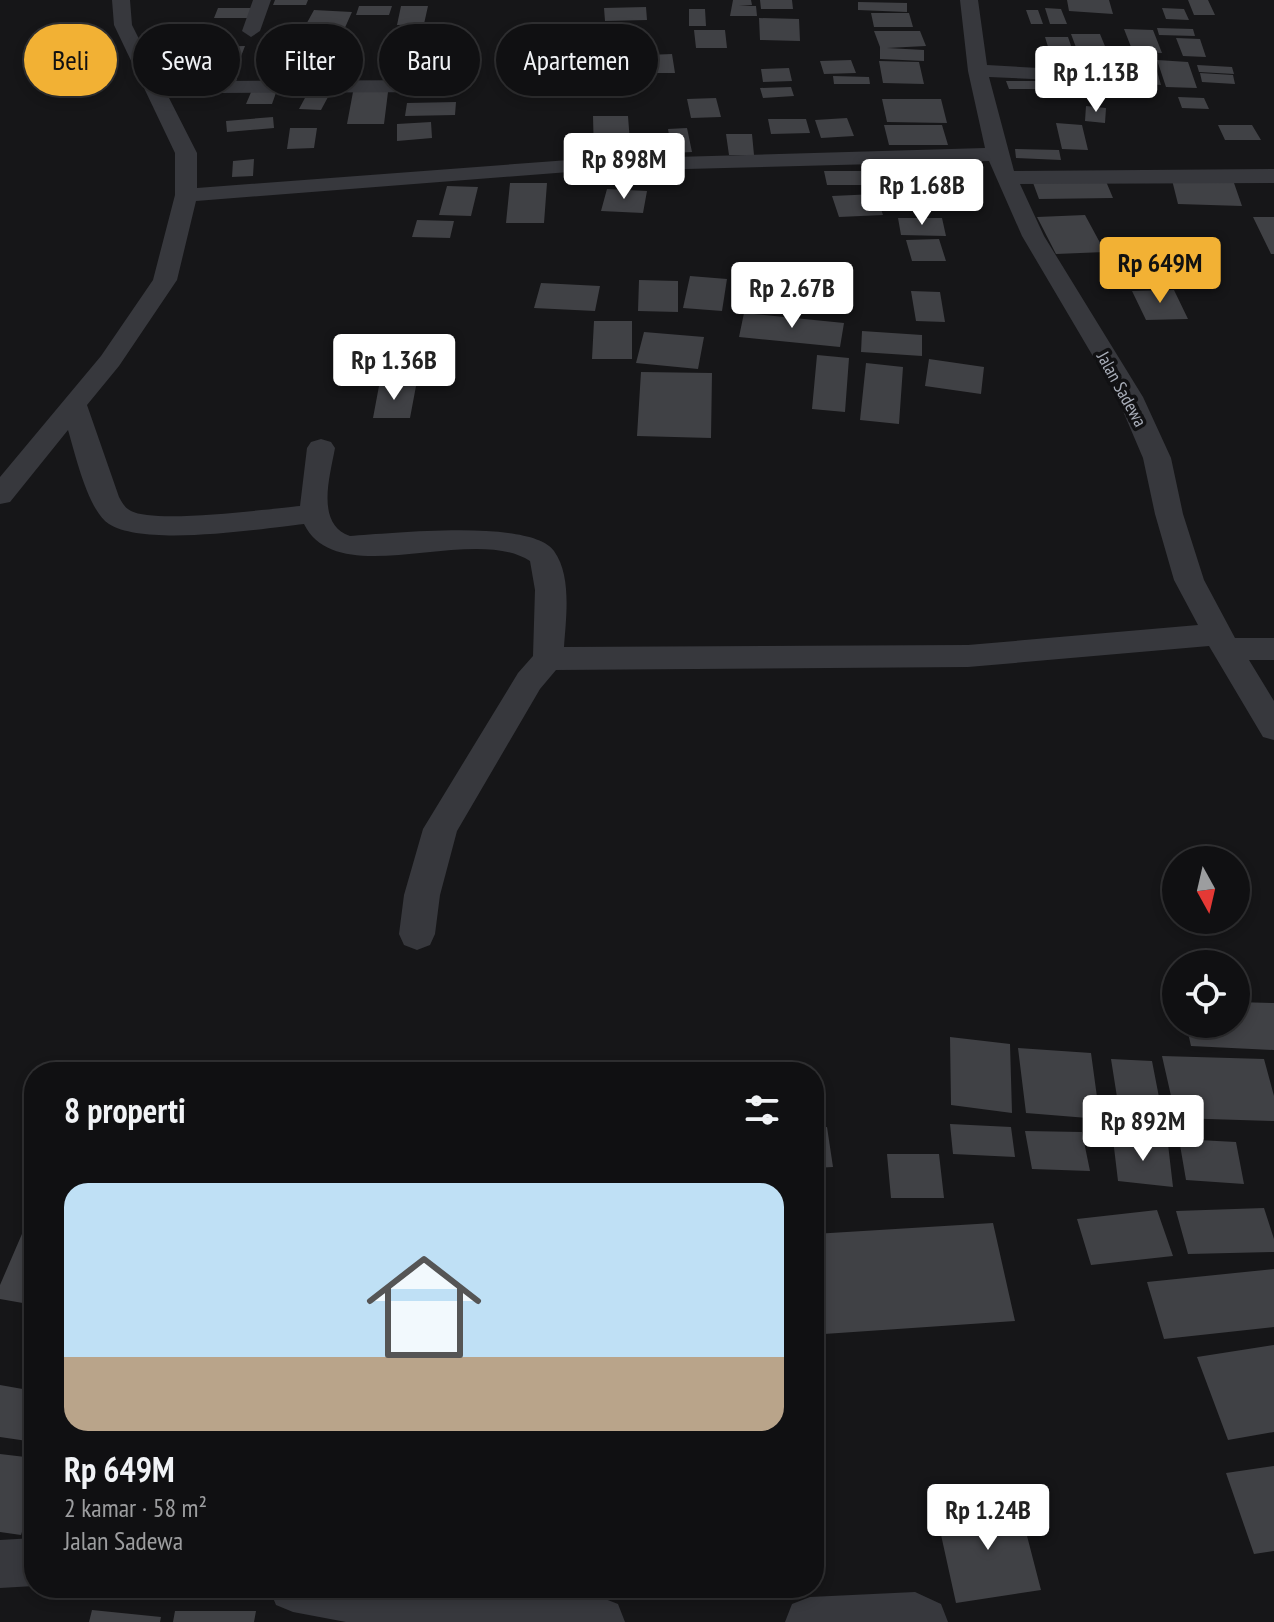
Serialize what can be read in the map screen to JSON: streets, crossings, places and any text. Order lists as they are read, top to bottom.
{
  "streets": {
    "street": ["Jalan Sadewa"]
  },
  "north": "bottom",
  "page": {
    "chip": [
      "Beli",
      "Sewa",
      "Filter",
      "Baru",
      "Apartemen"
    ],
    "price": [
      "Rp 1.13B",
      "Rp 898M",
      "Rp 1.68B",
      "Rp 649M",
      "Rp 2.67B",
      "Rp 1.36B",
      "Rp 892M",
      "Rp 1.24B"
    ],
    "heading": "8 properti",
    "list": [
      {
        "name": "Rp 649M",
        "note": "2 kamar · 58 m² · Jalan Sadewa"
      }
    ]
  }
}
